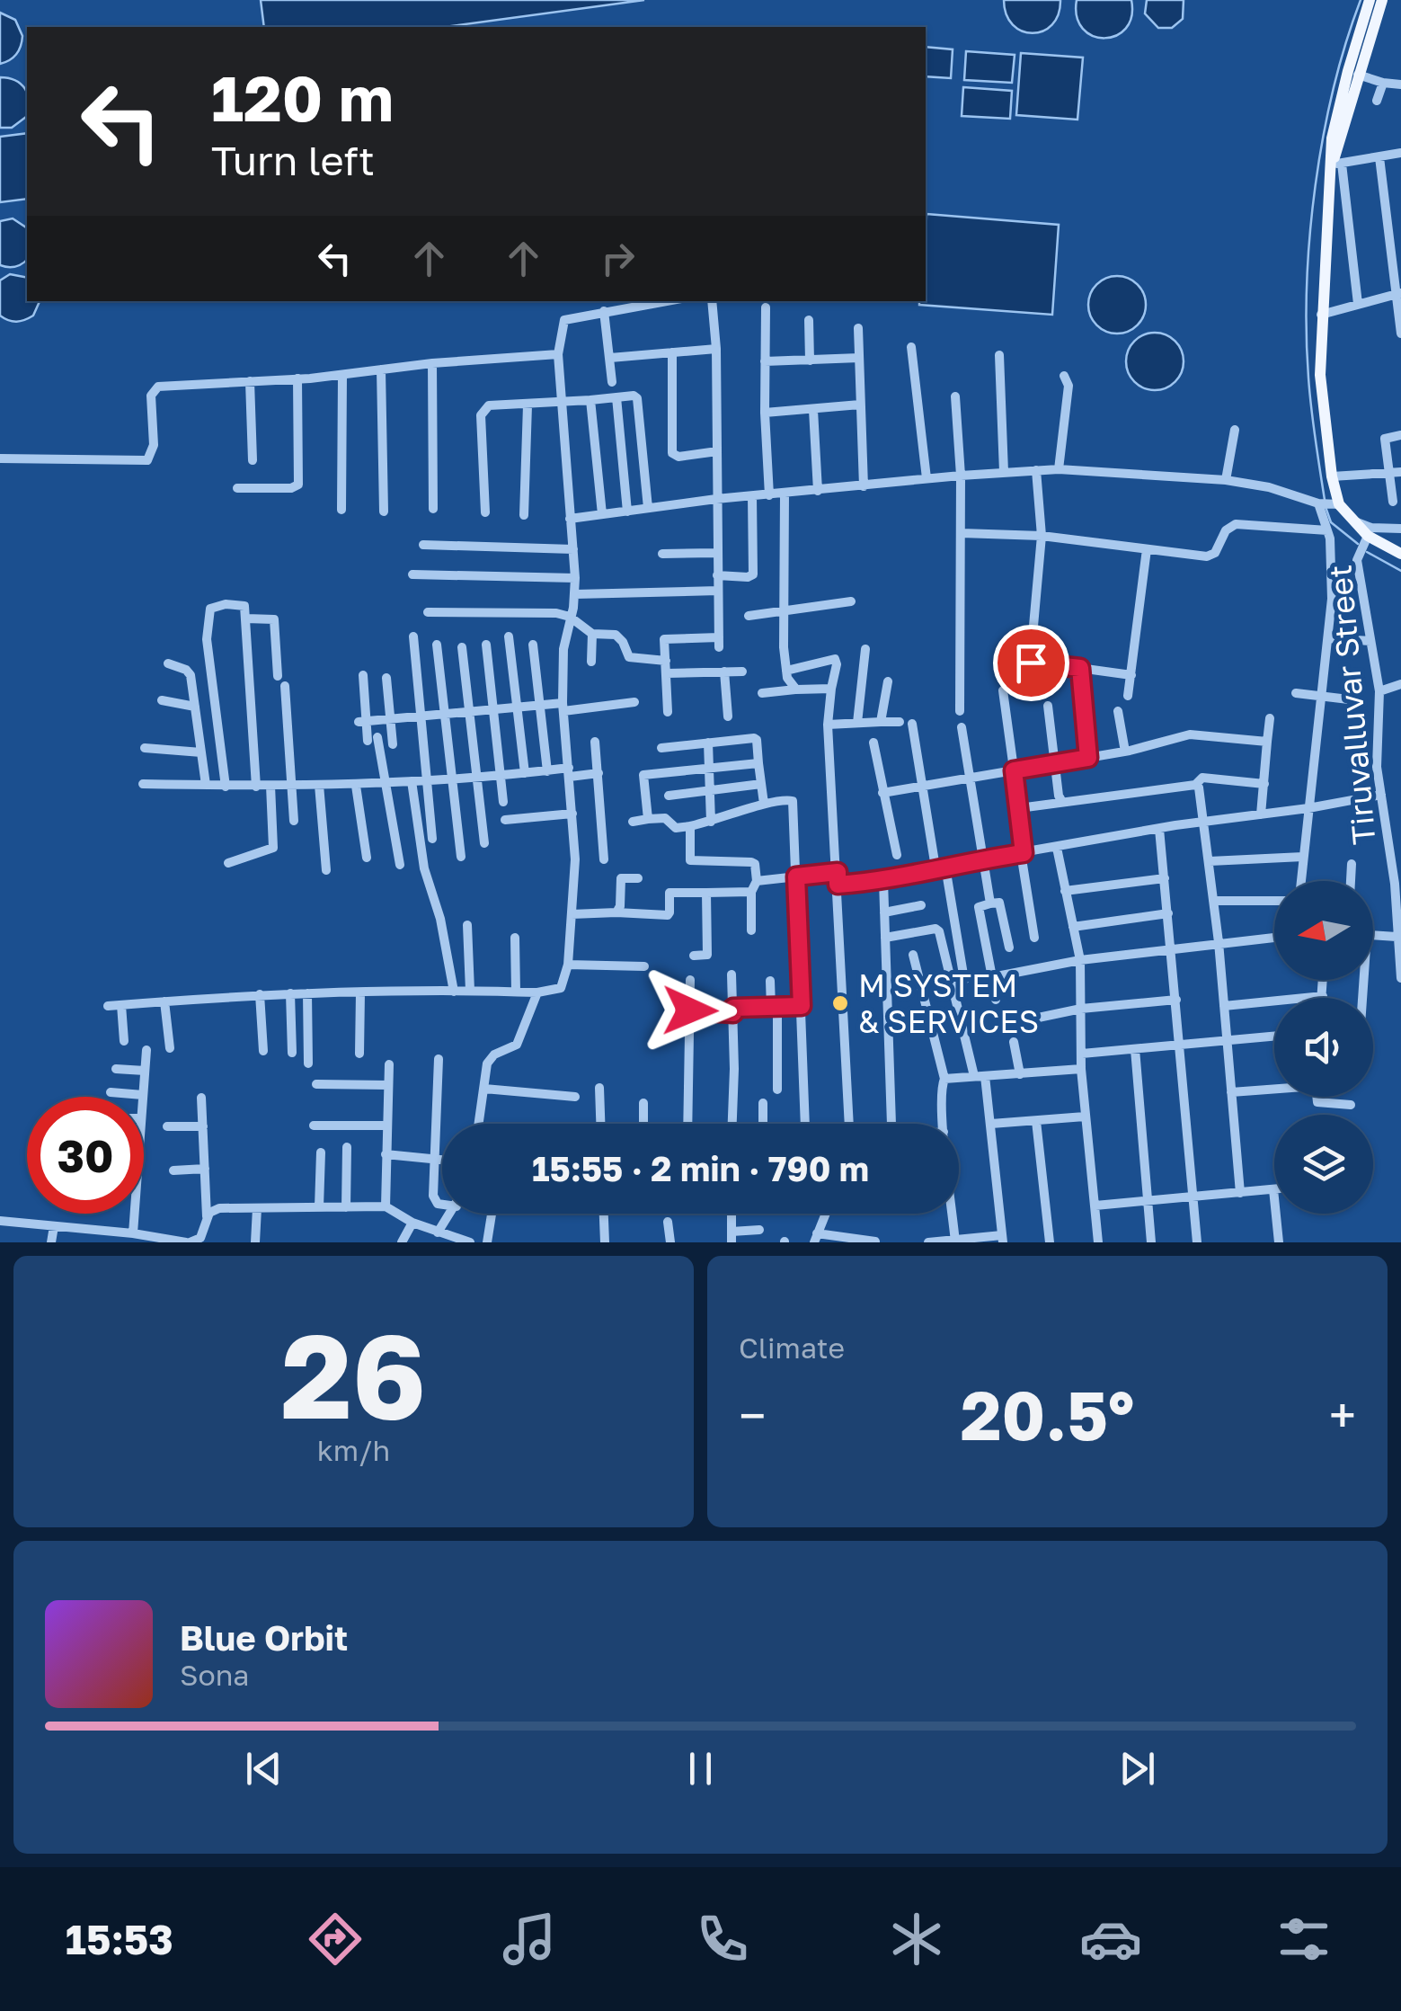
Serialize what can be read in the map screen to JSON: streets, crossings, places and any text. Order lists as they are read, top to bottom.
{
  "streets": {
    "street": ["Tiruvalluvar Street"]
  },
  "places": ["M SYSTEM & SERVICES"],
  "north": "left",
  "page": {
    "turn": ["120 m", "Turn left"],
    "limit": "30",
    "trip": "15:55 · 2 min · 790 m",
    "tile": [
      ["26", "km/h"],
      "Climate"
    ],
    "heat": ["−", "20.5°", "+"],
    "song": ["Blue Orbit", "Sona"],
    "tabs": "15:53"
  }
}
